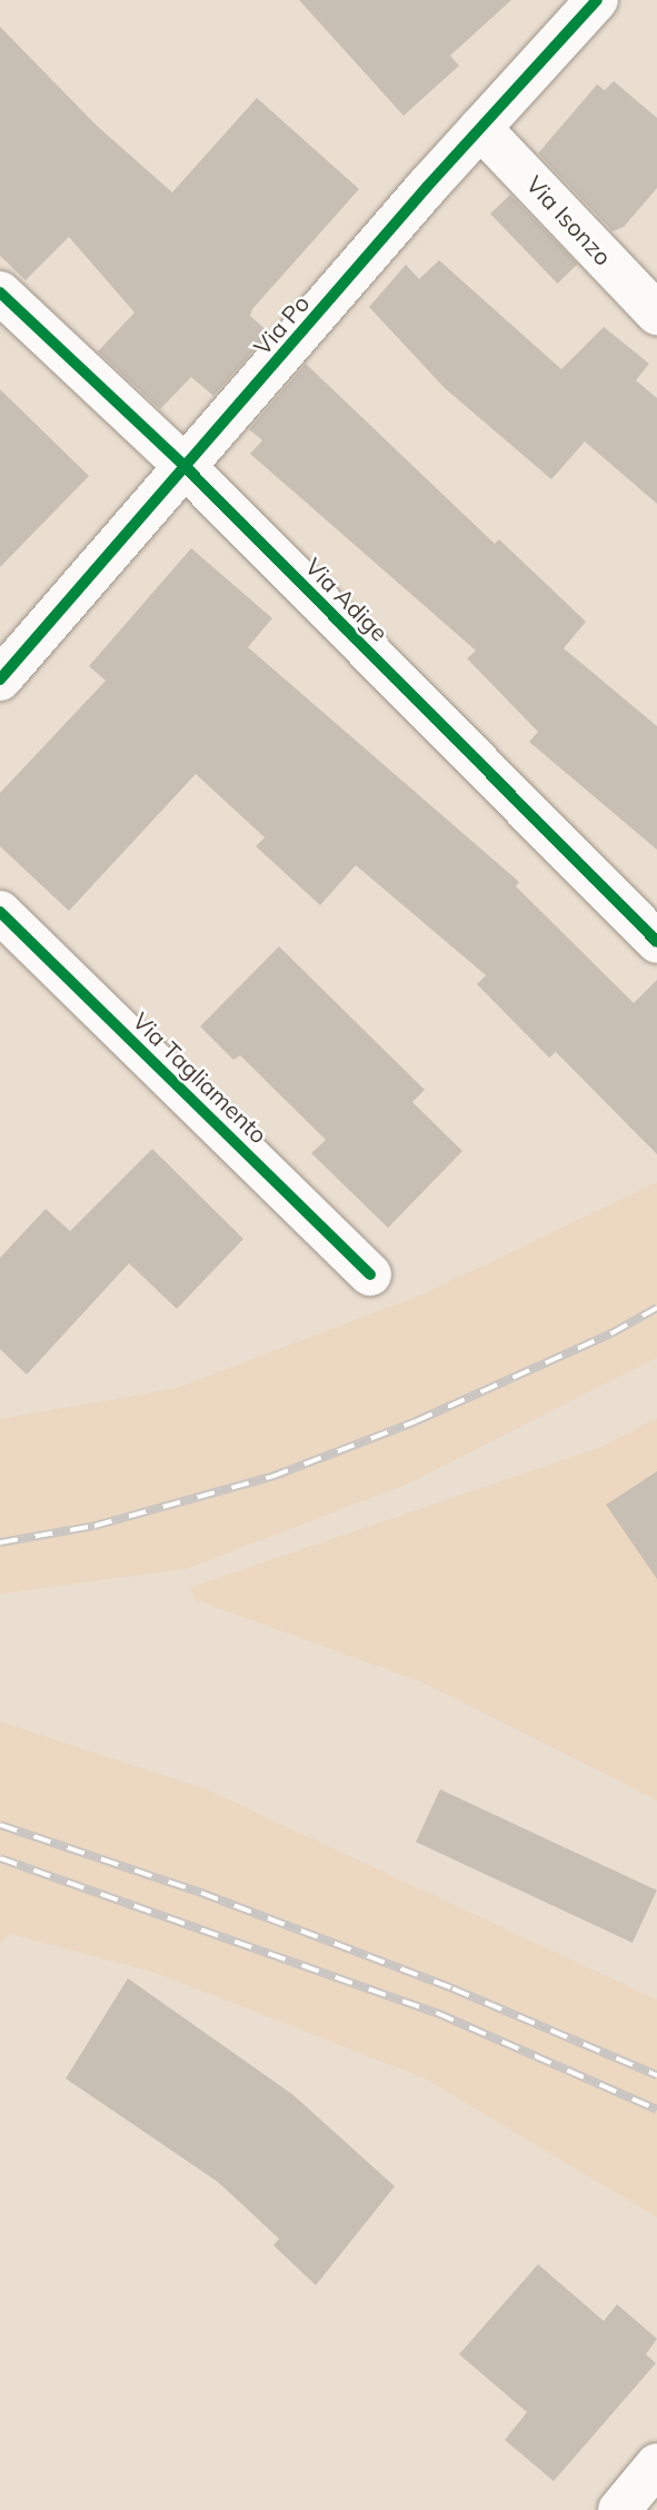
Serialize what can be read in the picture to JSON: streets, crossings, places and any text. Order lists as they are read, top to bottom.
{
  "streets": {
    "street": [
      "Via Isonzo",
      "Via Po",
      "Via Adige",
      "Via Tagliamento"
    ]
  },
  "crossings": [
    ["Via Isonzo", "Via Po"],
    ["Via Po", "Via Adige"]
  ]
}
